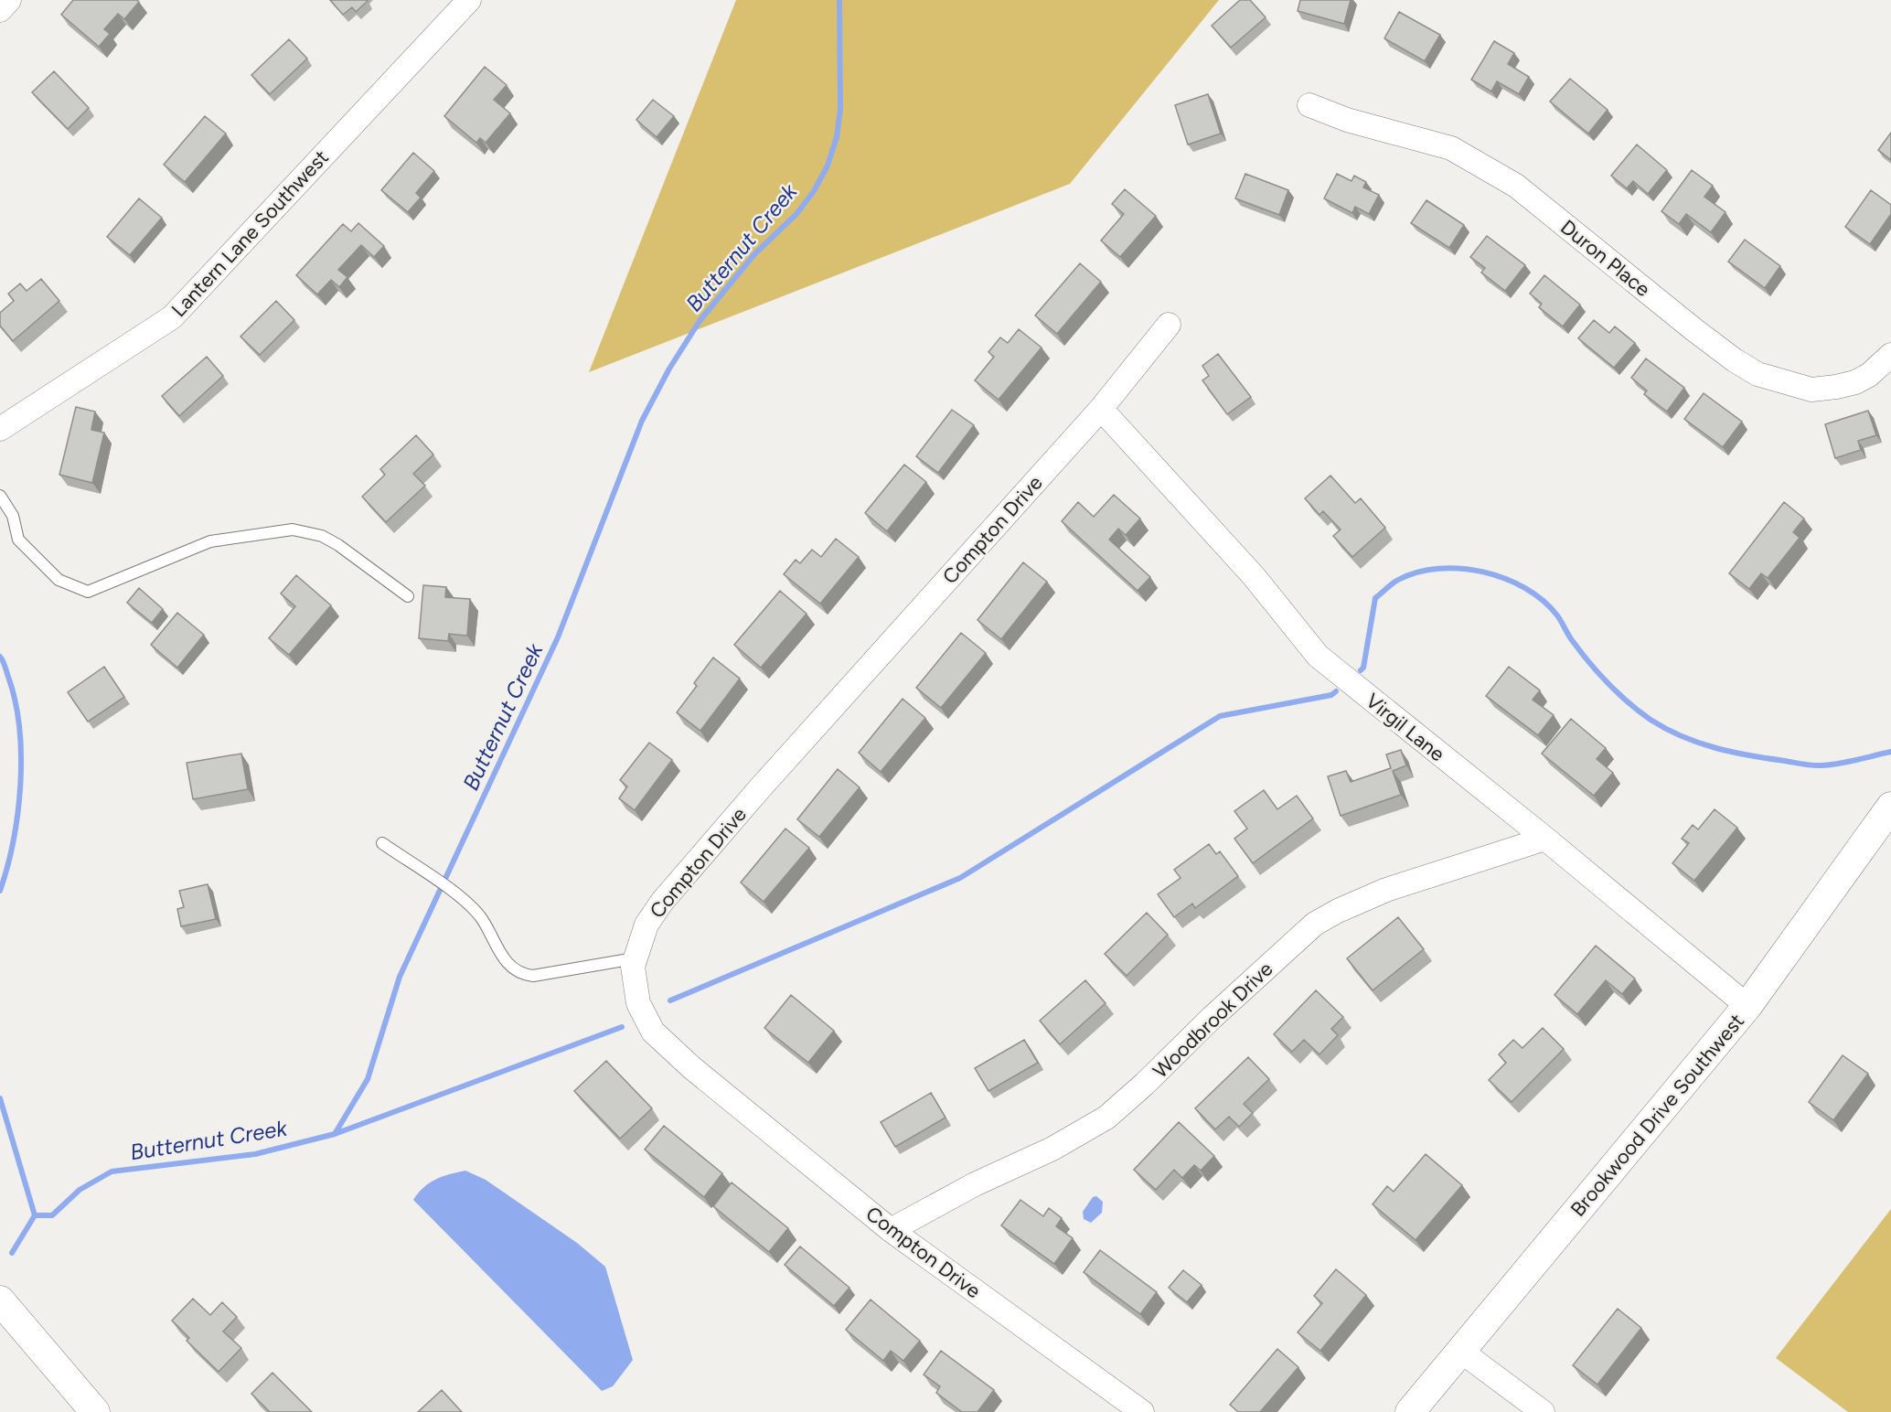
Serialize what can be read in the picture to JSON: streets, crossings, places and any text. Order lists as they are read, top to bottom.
{
  "streets": {
    "street": [
      "Lantern Lane Southwest",
      "Duron Place",
      "Compton Drive",
      "Virgil Lane",
      "Woodbrook Drive",
      "Brookwood Drive Southwest"
    ]
  },
  "crossings": [
    ["Compton Drive", "Virgil Lane"],
    ["Compton Drive", "Woodbrook Drive"],
    ["Virgil Lane", "Woodbrook Drive"],
    ["Virgil Lane", "Brookwood Drive Southwest"]
  ],
  "water": ["Butternut Creek"]
}
